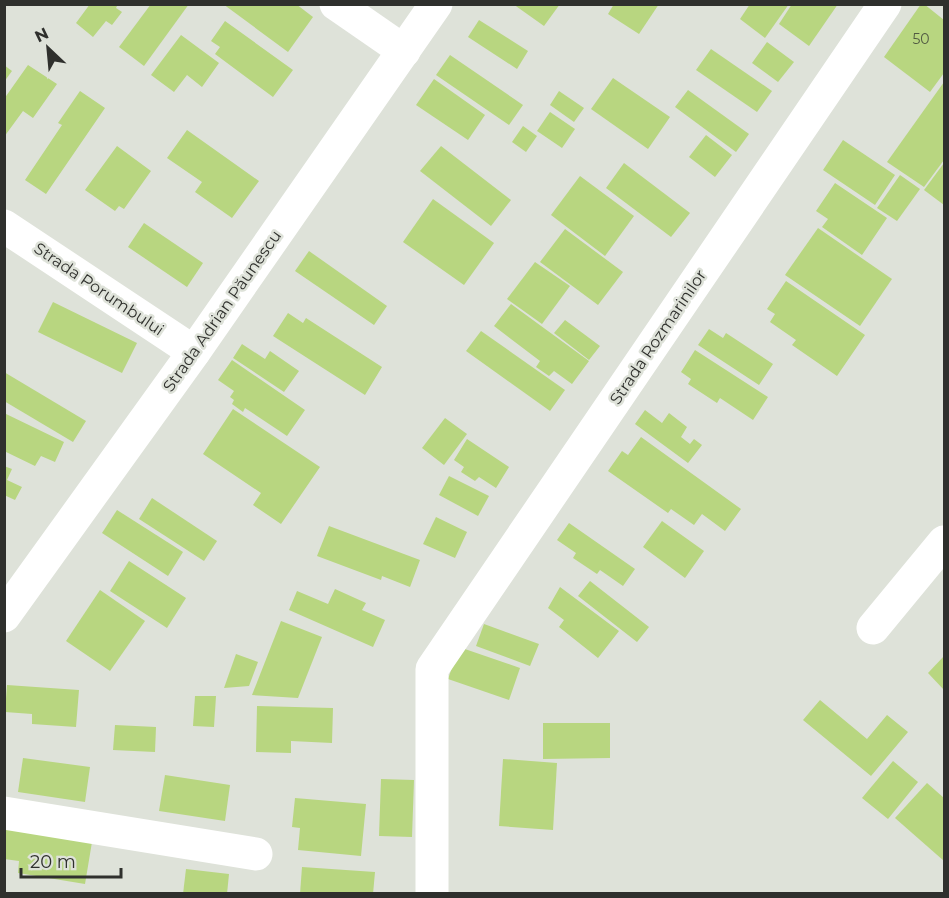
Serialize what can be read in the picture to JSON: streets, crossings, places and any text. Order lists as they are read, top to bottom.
{
  "streets": {
    "street": ["Strada Porumbului", "Strada Adrian Păunescu", "Strada Rozmarinilor"]
  },
  "crossings": [
    ["Strada Porumbului", "Strada Adrian Păunescu"]
  ],
  "house_numbers": ["50"],
  "scale_bar": "20 m",
  "north": "top left"
}
